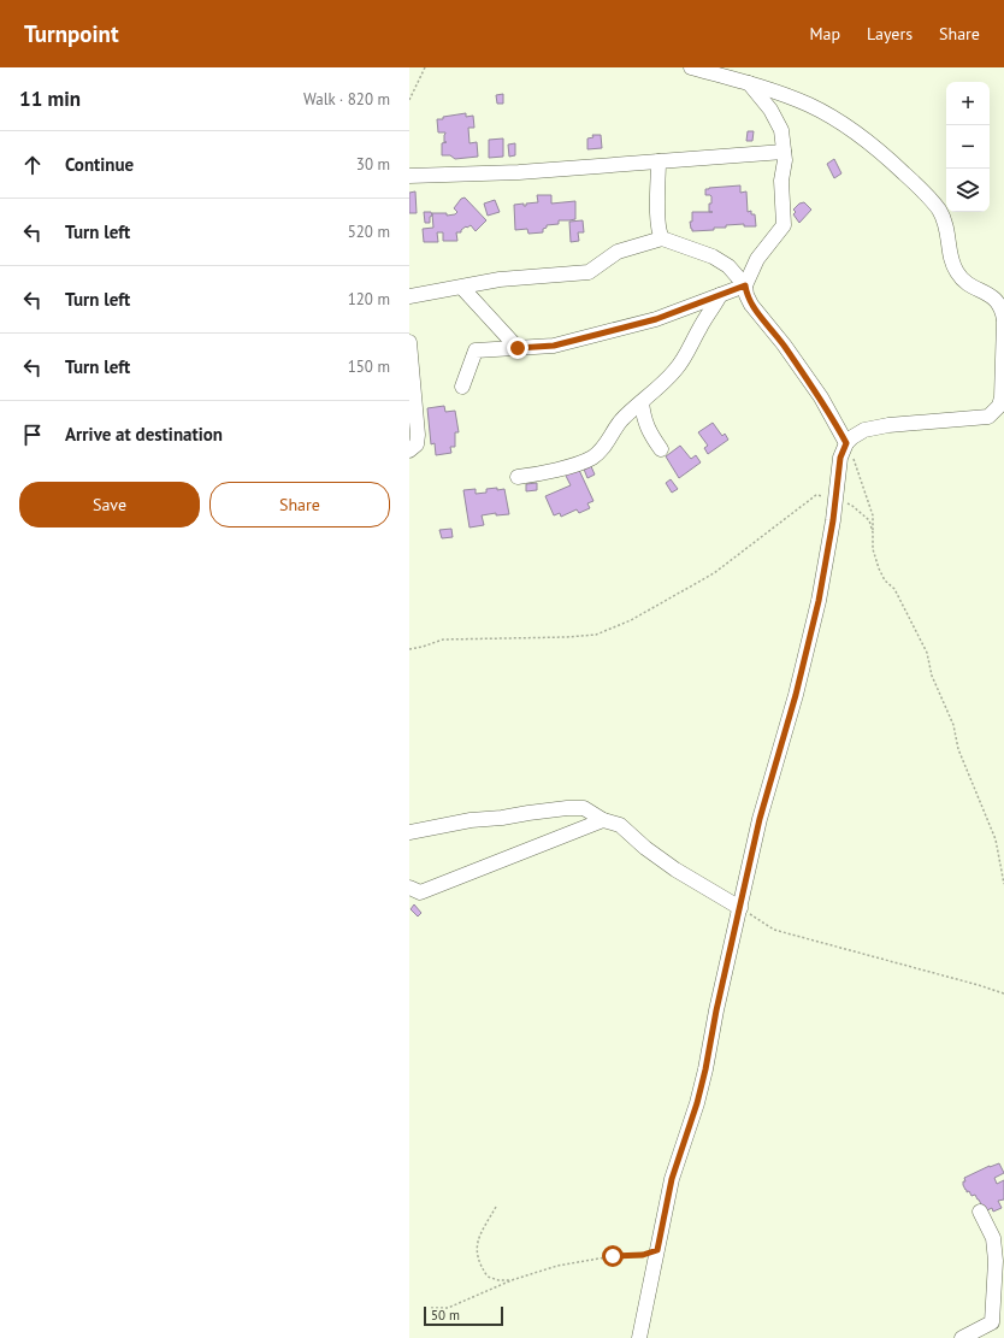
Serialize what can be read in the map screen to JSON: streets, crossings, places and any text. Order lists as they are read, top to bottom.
{
  "scale_bar": "50 m",
  "page": {
    "header": "Turnpoint",
    "nav": ["Map", "Layers", "Share"],
    "heading": ["11 min", "Walk · 820 m"],
    "map_buttons": ["+", "−"],
    "list": [
      ["Continue", "30 m"],
      ["Turn left", "520 m"],
      ["Turn left", "120 m"],
      ["Turn left", "150 m"],
      "Arrive at destination"
    ],
    "buttons": ["Save", "Share"],
    "scale": "50 m"
  }
}
